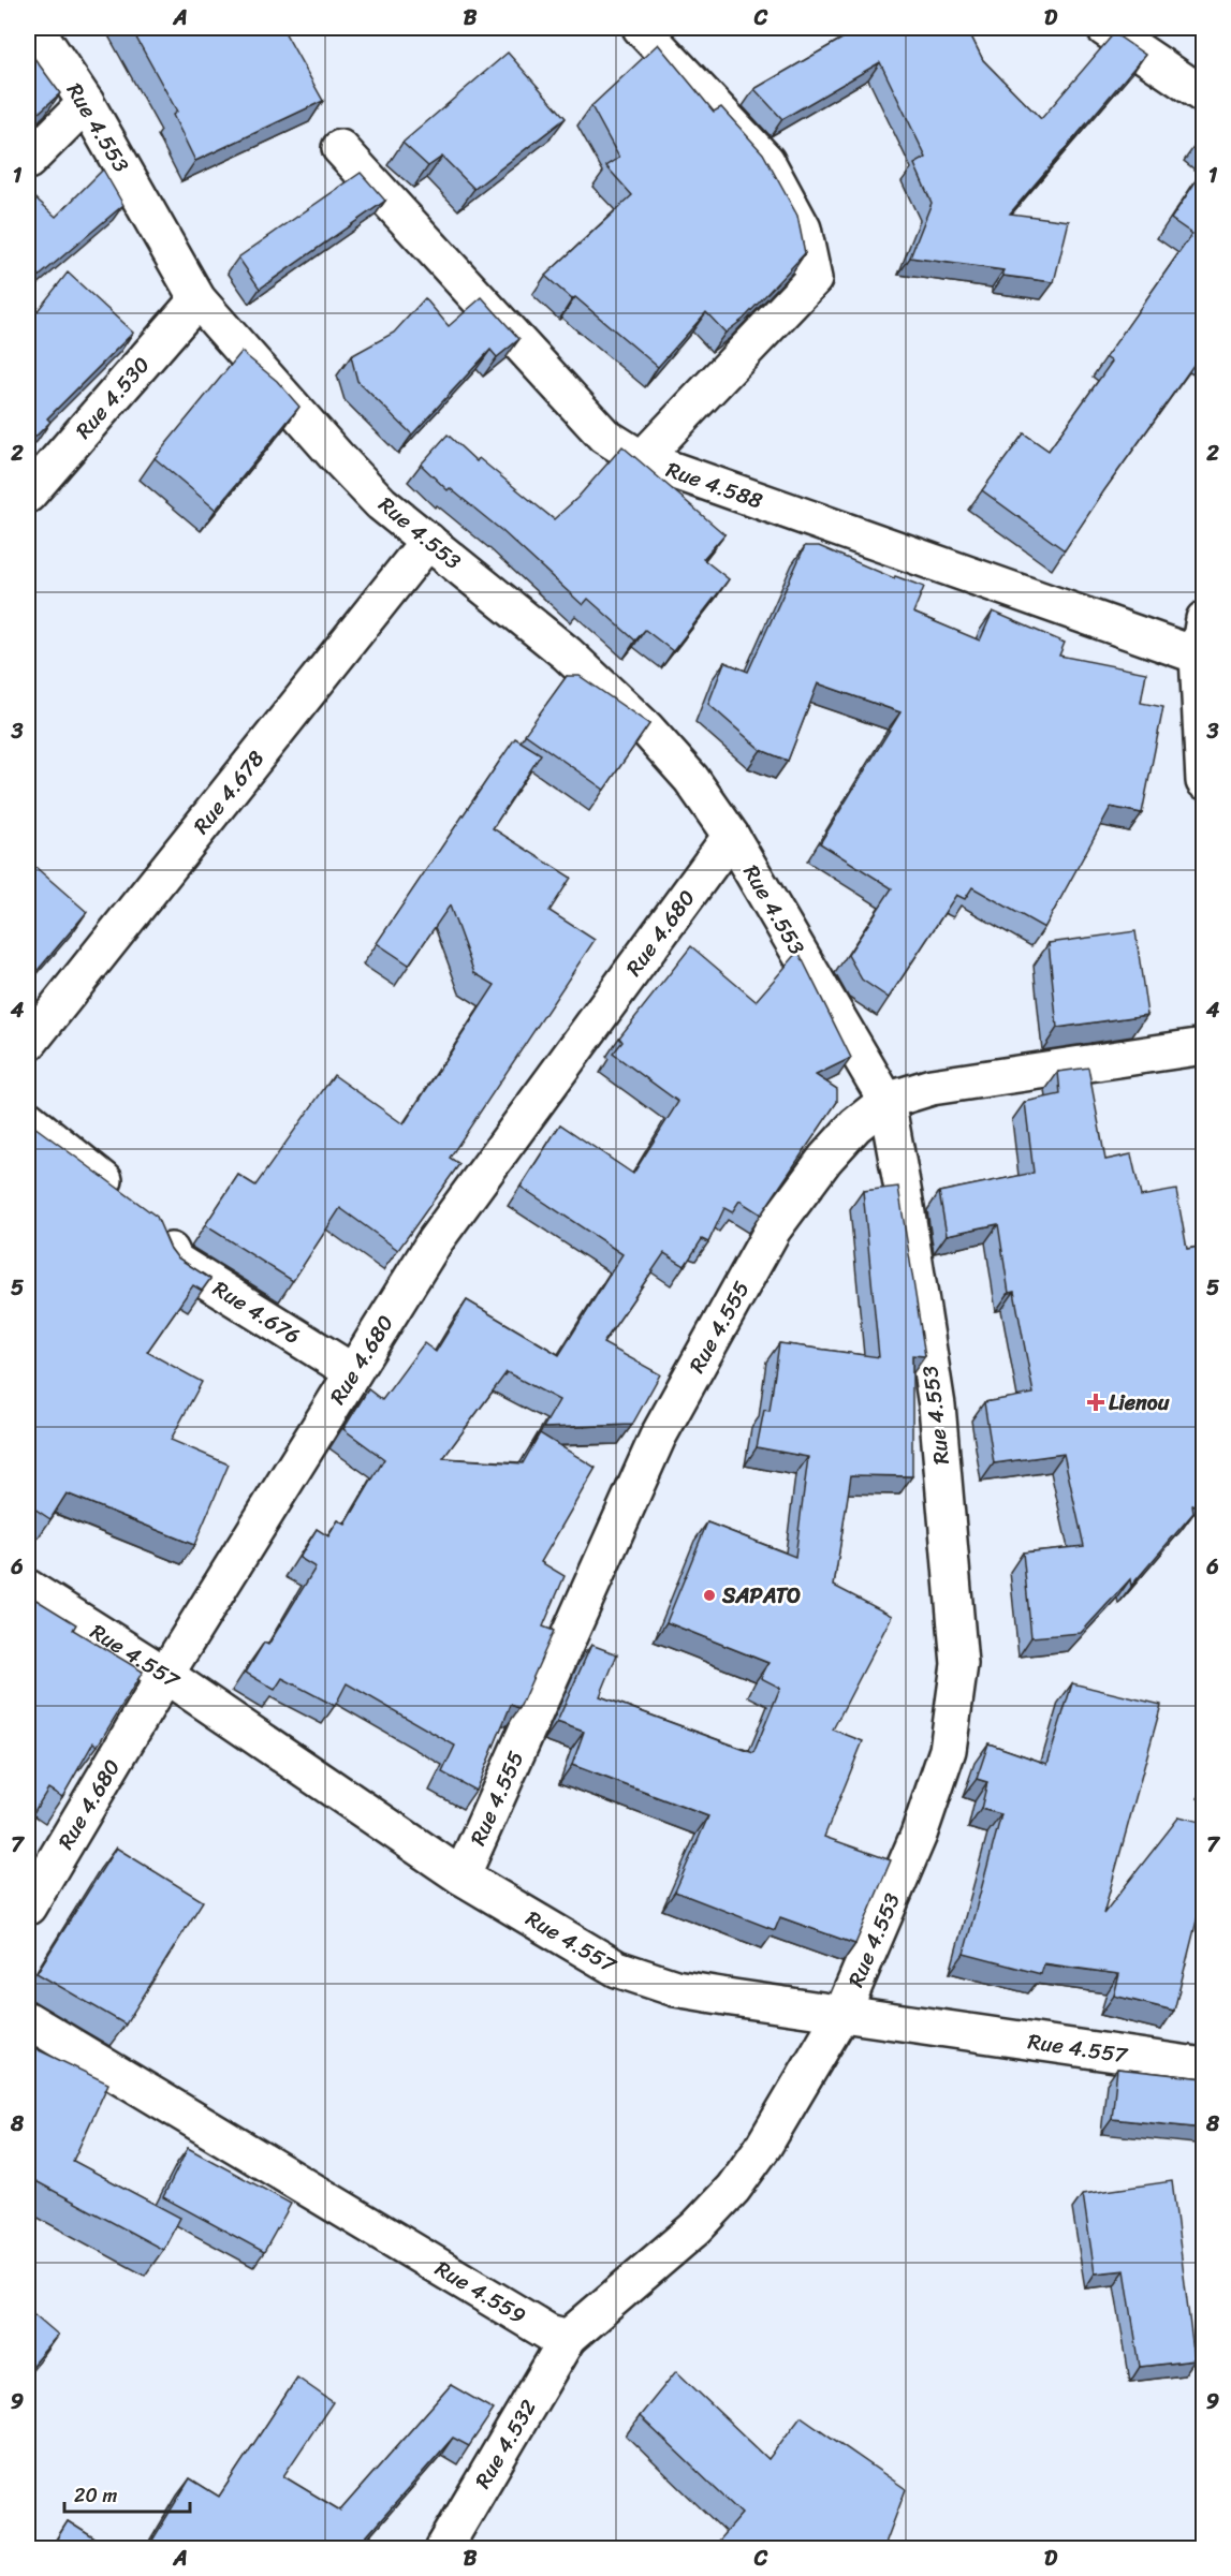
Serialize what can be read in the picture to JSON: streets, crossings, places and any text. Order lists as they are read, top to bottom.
{
  "streets": {
    "street": [
      "Rue 4.553",
      "Rue 4.530",
      "Rue 4.588",
      "Rue 4.678",
      "Rue 4.680",
      "Rue 4.676",
      "Rue 4.555",
      "Rue 4.557",
      "Rue 4.559",
      "Rue 4.532"
    ]
  },
  "crossings": [
    ["Rue 4.553", "Rue 4.530"],
    ["Rue 4.553", "Rue 4.678"],
    ["Rue 4.553", "Rue 4.680"],
    ["Rue 4.553", "Rue 4.555"],
    ["Rue 4.553", "Rue 4.557"],
    ["Rue 4.680", "Rue 4.676"],
    ["Rue 4.680", "Rue 4.557"],
    ["Rue 4.555", "Rue 4.557"],
    ["Rue 4.559", "Rue 4.532"]
  ],
  "places": {
    "health": ["Lienou"],
    "other": ["SAPATO"]
  },
  "scale_bar": "20 m",
  "grid": {
    "columns": [
      "A",
      "B",
      "C",
      "D"
    ],
    "rows": [
      "1",
      "2",
      "3",
      "4",
      "5",
      "6",
      "7",
      "8",
      "9"
    ]
  }
}
